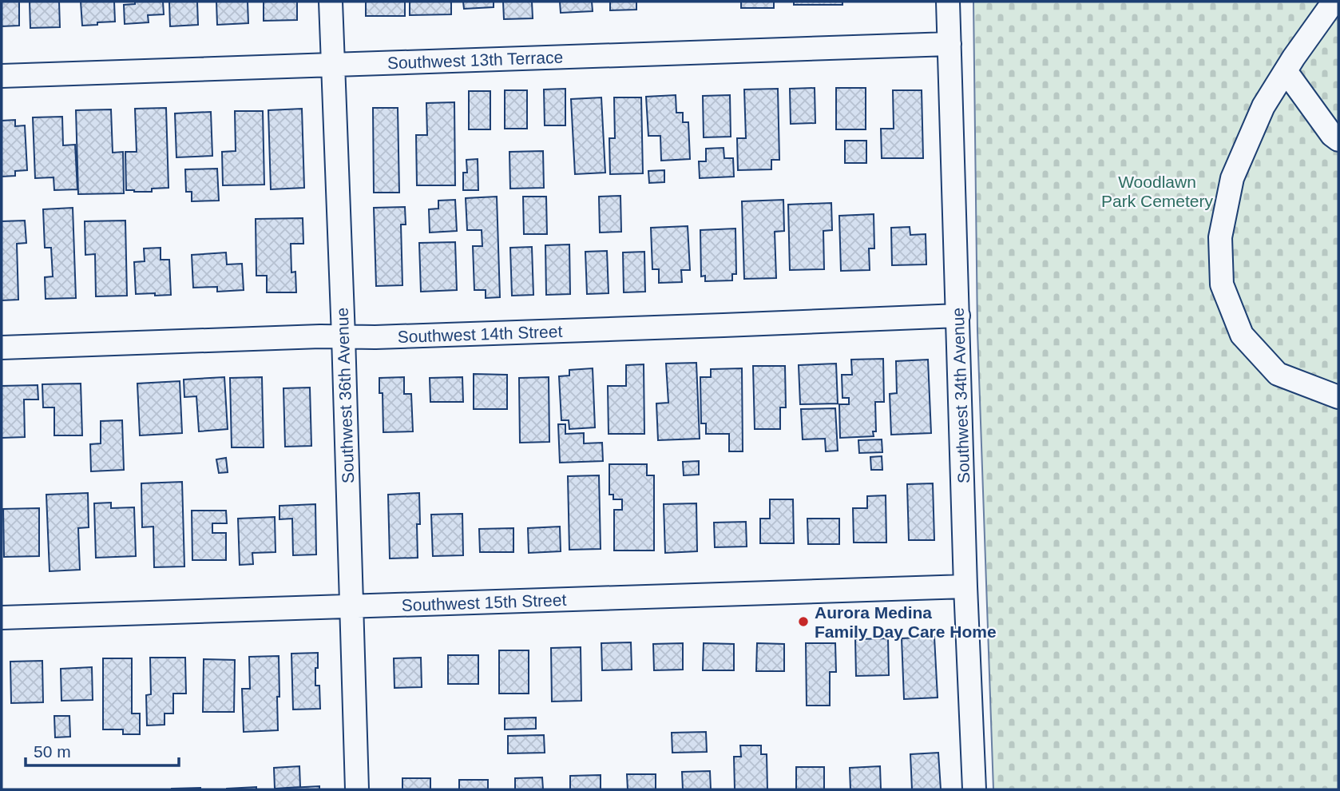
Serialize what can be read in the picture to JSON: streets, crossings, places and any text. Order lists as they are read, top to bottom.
{
  "streets": {
    "street": [
      "Southwest 13th Terrace",
      "Southwest 14th Street",
      "Southwest 36th Avenue",
      "Southwest 34th Avenue",
      "Southwest 15th Street"
    ]
  },
  "crossings": [
    ["Southwest 13th Terrace", "Southwest 36th Avenue"],
    ["Southwest 13th Terrace", "Southwest 34th Avenue"],
    ["Southwest 14th Street", "Southwest 36th Avenue"],
    ["Southwest 14th Street", "Southwest 34th Avenue"],
    ["Southwest 36th Avenue", "Southwest 15th Street"],
    ["Southwest 34th Avenue", "Southwest 15th Street"]
  ],
  "parks": ["Woodlawn Park Cemetery"],
  "places": ["Aurora Medina Family Day Care Home"],
  "scale_bar": "50 m"
}
